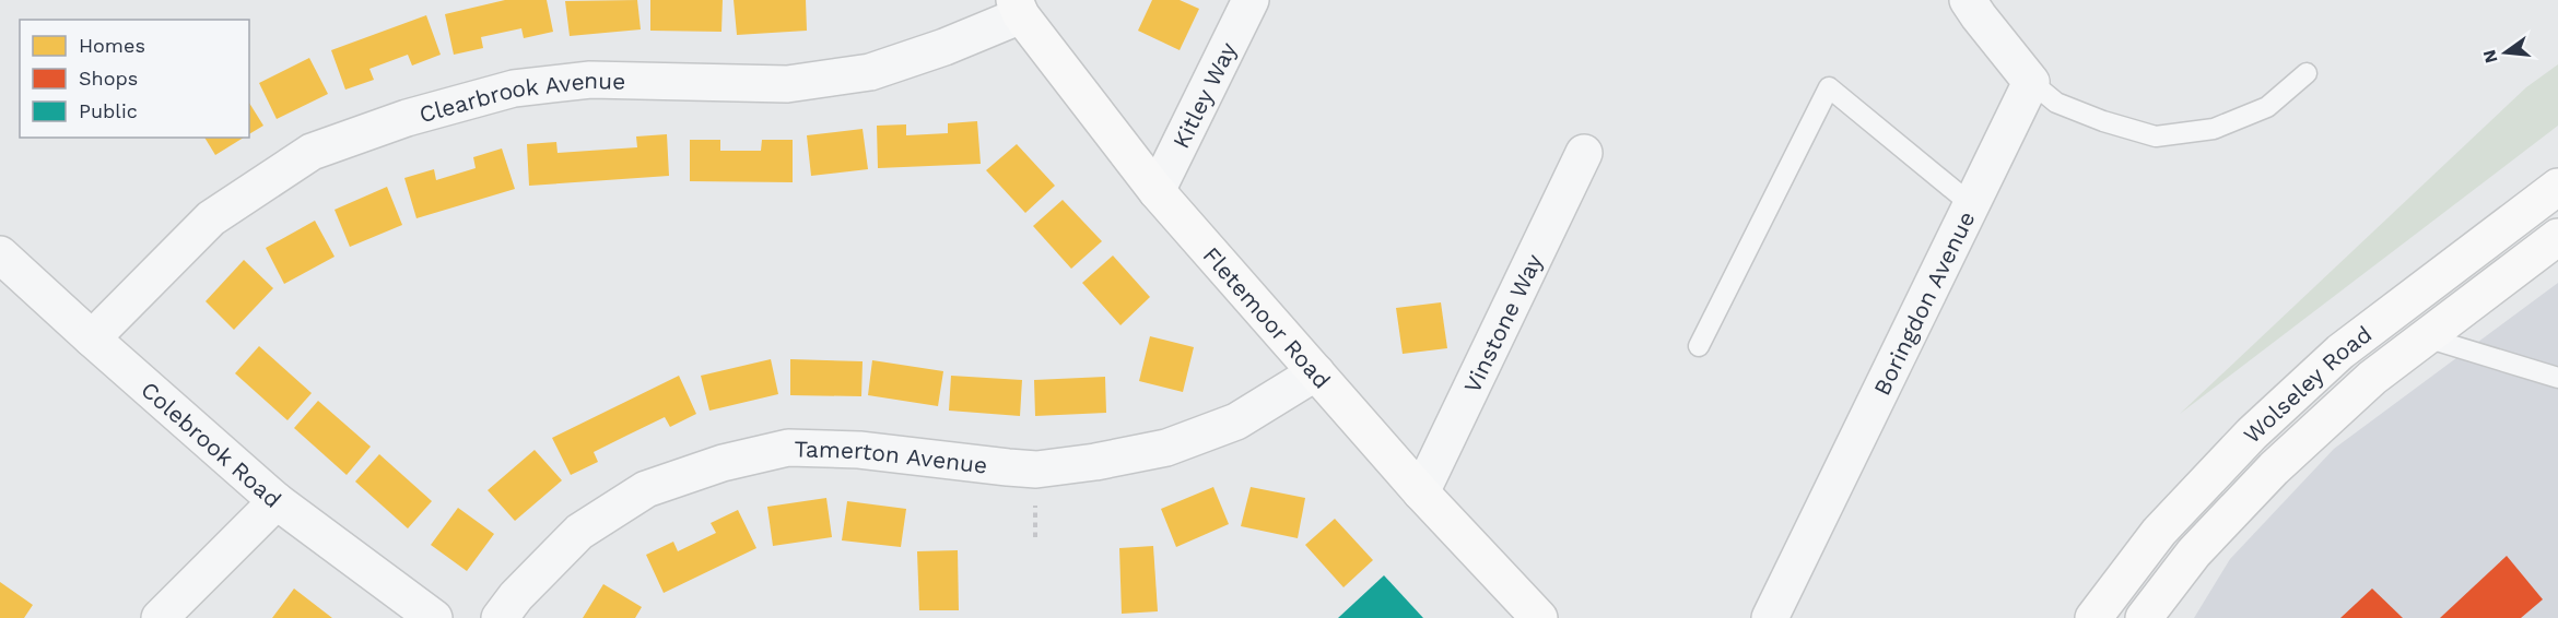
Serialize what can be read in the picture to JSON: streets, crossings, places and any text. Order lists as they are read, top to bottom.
{
  "streets": {
    "street": [
      "Kitley Way",
      "Clearbrook Avenue",
      "Boringdon Avenue",
      "Fletemoor Road",
      "Vinstone Way",
      "Wolseley Road",
      "Colebrook Road",
      "Tamerton Avenue"
    ]
  },
  "crossings": [
    ["Kitley Way", "Fletemoor Road"],
    ["Clearbrook Avenue", "Fletemoor Road"],
    ["Clearbrook Avenue", "Colebrook Road"],
    ["Fletemoor Road", "Vinstone Way"],
    ["Fletemoor Road", "Tamerton Avenue"]
  ],
  "legend": ["Homes", "Shops", "Public"],
  "north": "left"
}
